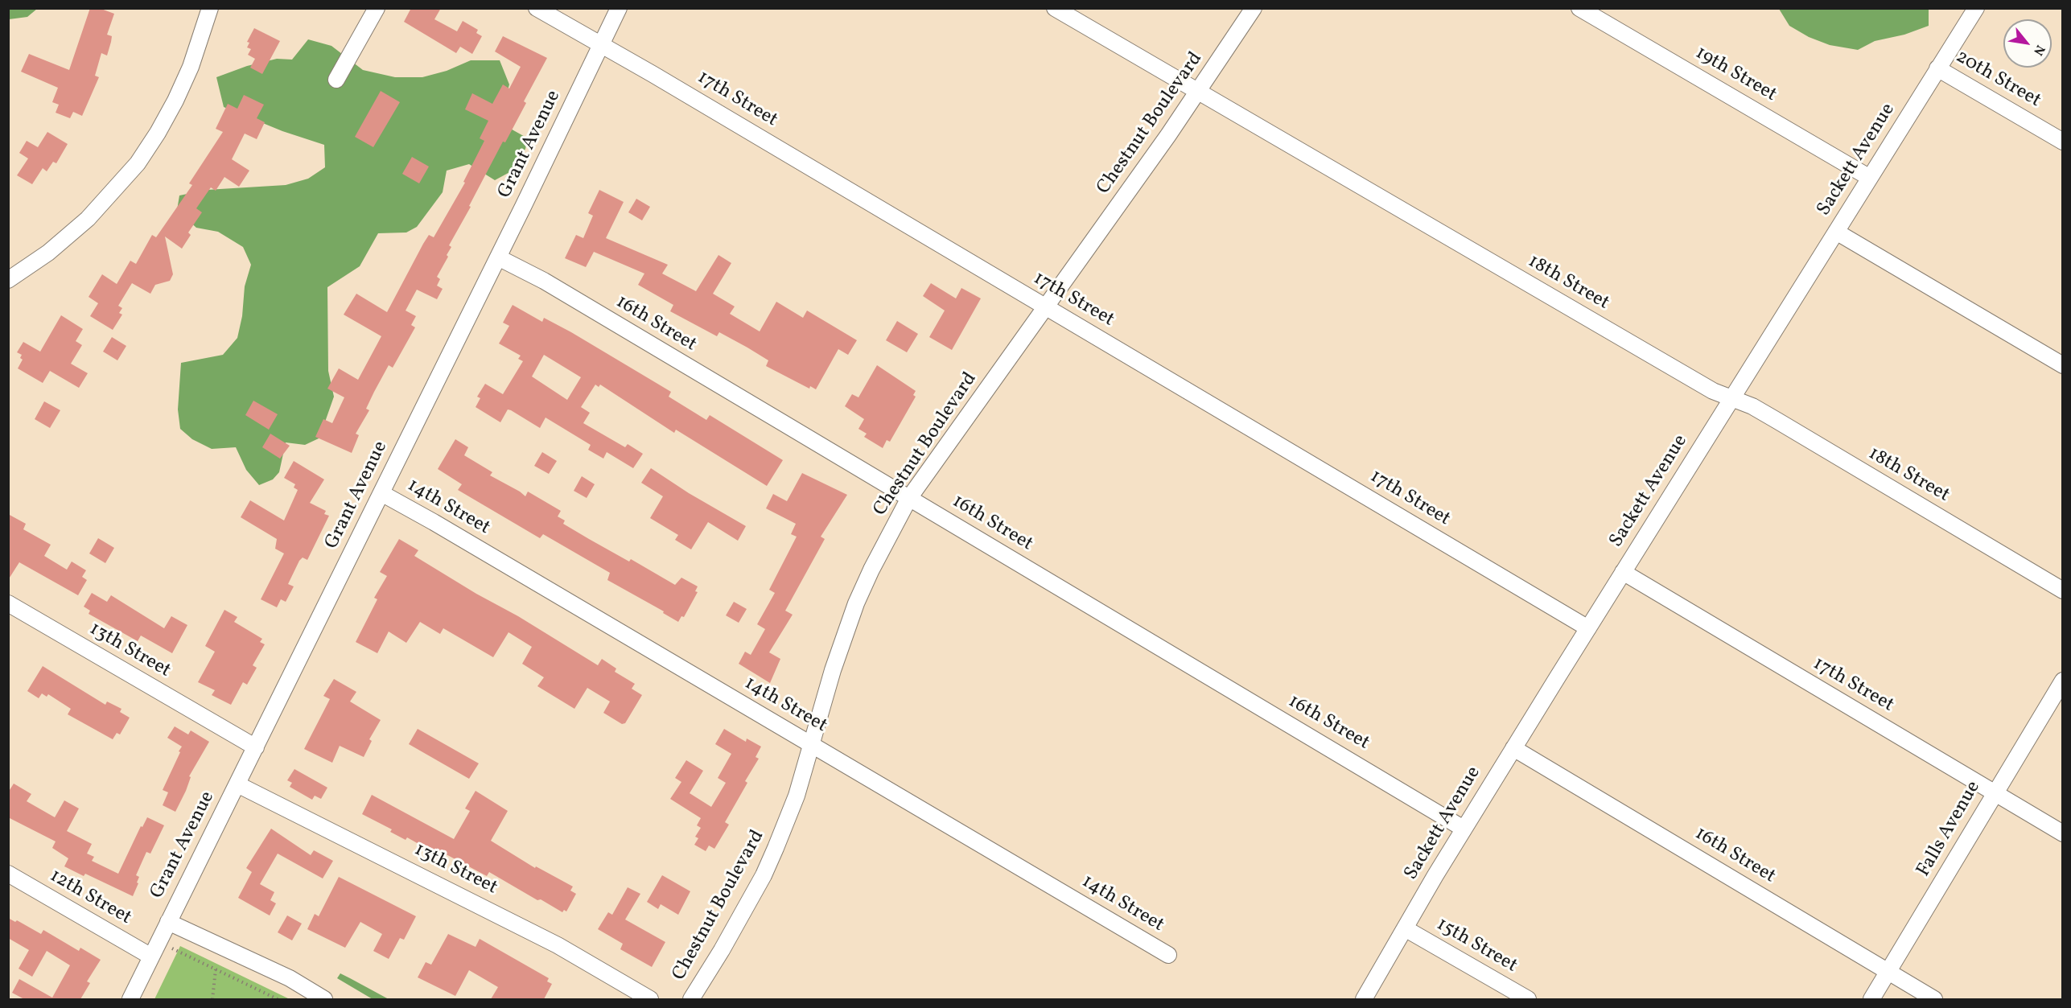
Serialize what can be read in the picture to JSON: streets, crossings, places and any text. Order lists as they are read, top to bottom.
{
  "streets": {
    "street": [
      "19th Street",
      "20th Street",
      "17th Street",
      "Chestnut Boulevard",
      "Grant Avenue",
      "Sackett Avenue",
      "18th Street",
      "16th Street",
      "14th Street",
      "13th Street",
      "Falls Avenue",
      "12th Street",
      "15th Street"
    ]
  },
  "crossings": [
    ["19th Street", "Sackett Avenue"],
    ["20th Street", "Sackett Avenue"],
    ["17th Street", "Chestnut Boulevard"],
    ["17th Street", "Grant Avenue"],
    ["17th Street", "Sackett Avenue"],
    ["17th Street", "Falls Avenue"],
    ["Chestnut Boulevard", "18th Street"],
    ["Chestnut Boulevard", "16th Street"],
    ["Chestnut Boulevard", "14th Street"],
    ["Grant Avenue", "16th Street"],
    ["Grant Avenue", "14th Street"],
    ["Grant Avenue", "13th Street"],
    ["Grant Avenue", "12th Street"],
    ["Sackett Avenue", "18th Street"],
    ["Sackett Avenue", "16th Street"],
    ["Sackett Avenue", "15th Street"],
    ["16th Street", "Falls Avenue"]
  ],
  "north": "bottom right"
}
